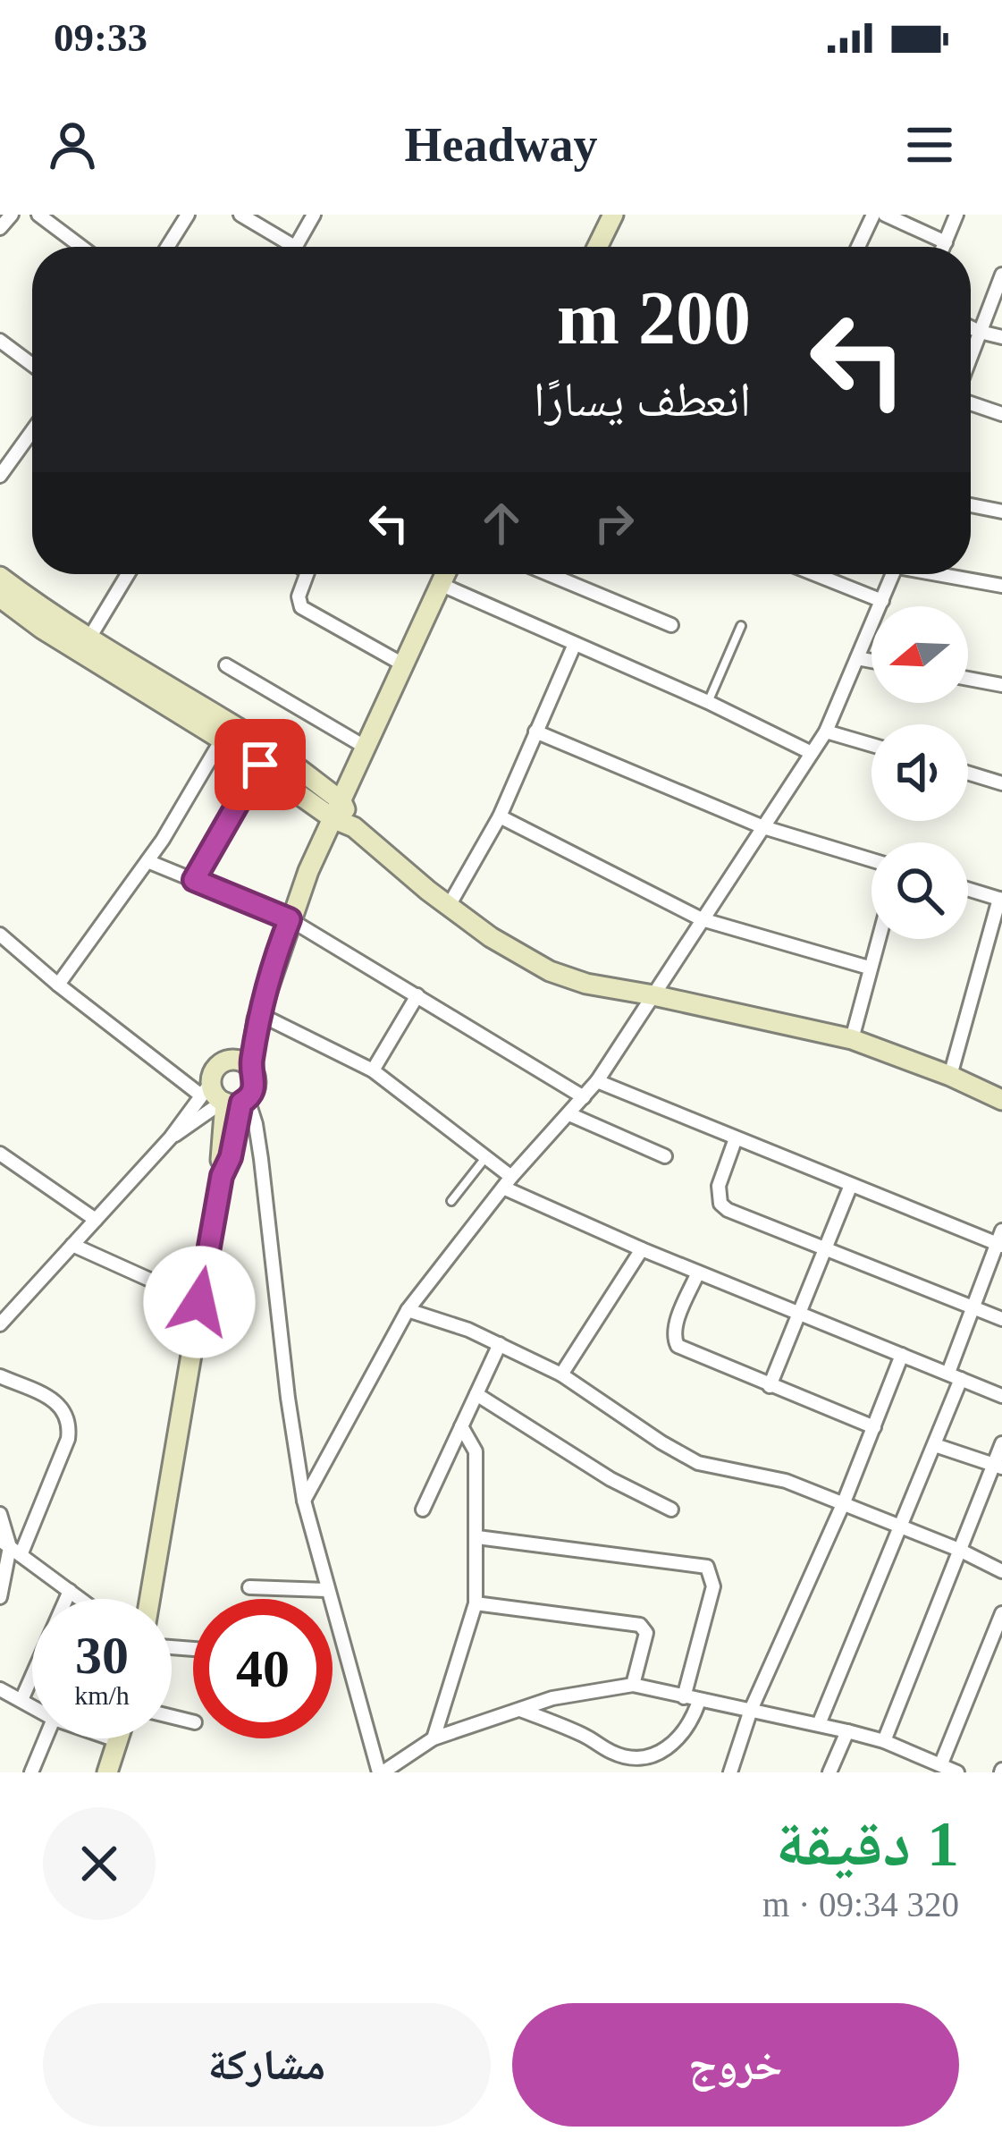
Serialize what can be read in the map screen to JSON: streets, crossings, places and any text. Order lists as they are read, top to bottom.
{
  "north": "left",
  "page": {
    "status": "09:33",
    "header": "Headway",
    "turn": ["200 m", "انعطف يسارًا"],
    "speed": "30 km/h",
    "limit": "40",
    "heading": ["1 دقيقة", "320 m · 09:34"],
    "buttons": ["خروج", "مشاركة"]
  }
}
